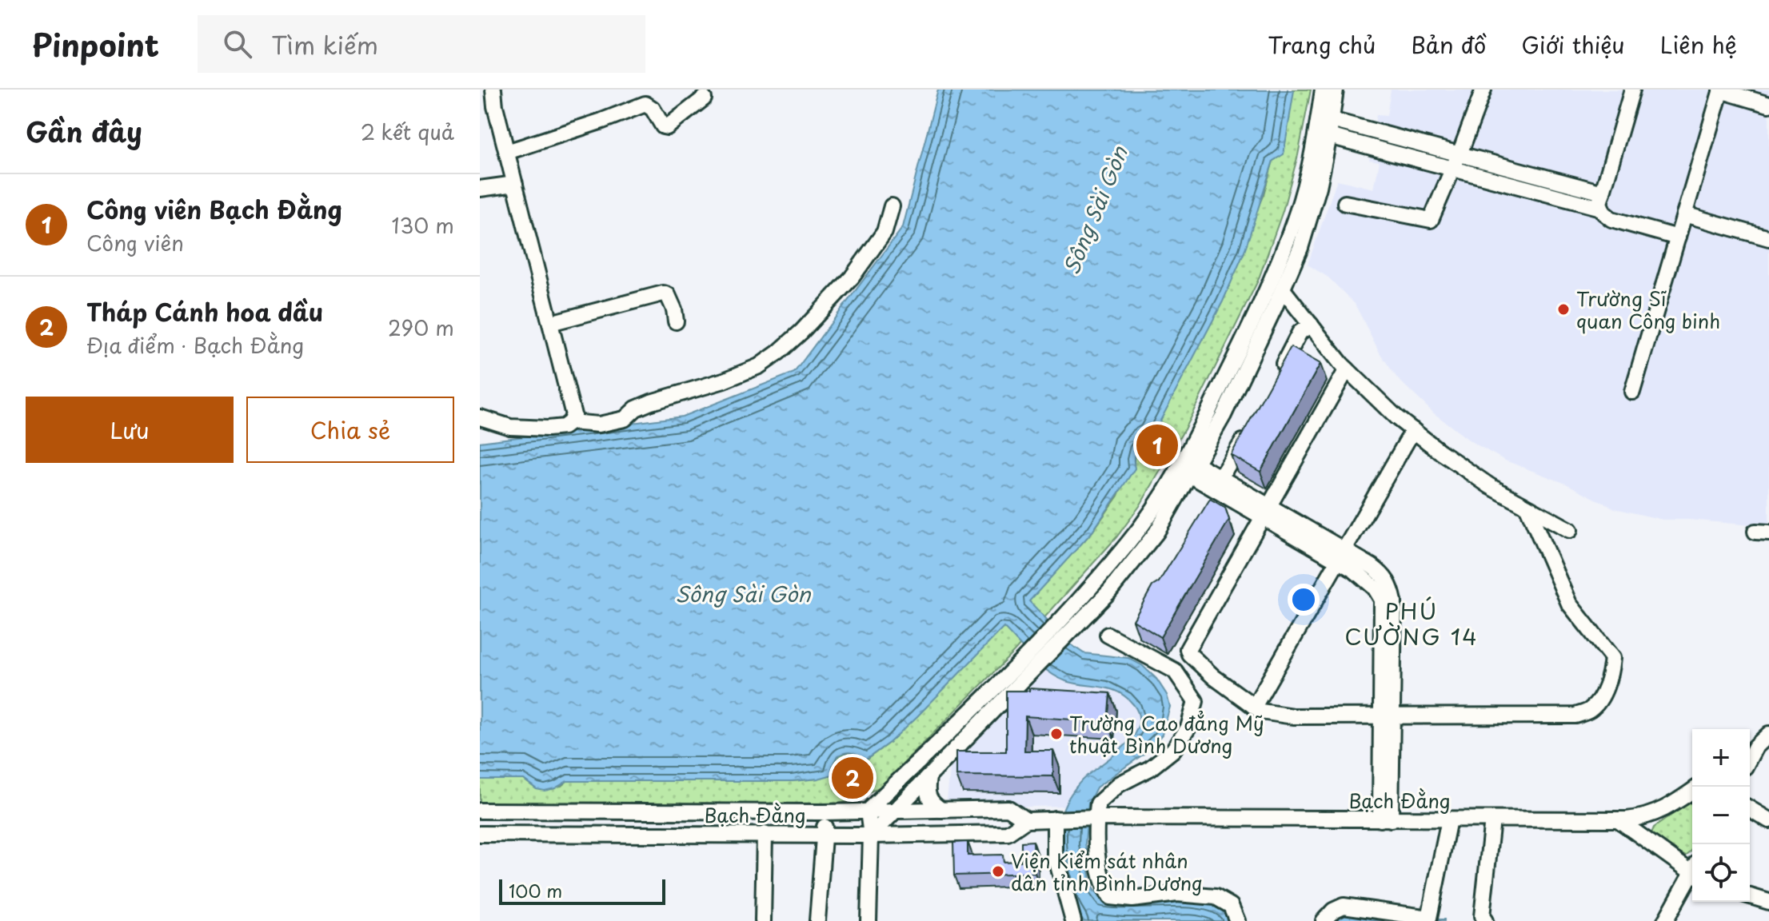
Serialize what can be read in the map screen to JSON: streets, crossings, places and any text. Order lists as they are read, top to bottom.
{
  "streets": {
    "street": ["Bạch Đằng"]
  },
  "districts": ["PHÚ CƯỜNG 14"],
  "water": ["Sông Sài Gòn"],
  "places": ["Trường Sĩ quan Công binh", "Trường Cao đẳng Mỹ thuật Bình Dương", "Viện Kiểm sát nhân dân tỉnh Bình Dương"],
  "scale_bar": "100 m",
  "page": {
    "header": "Pinpoint",
    "search": "Tìm kiếm",
    "nav": [
      "Trang chủ",
      "Bản đồ",
      "Giới thiệu",
      "Liên hệ"
    ],
    "heading": ["Gần đây", "2 kết quả"],
    "list": [
      {
        "mark": "1",
        "name": "Công viên Bạch Đằng",
        "note": "Công viên",
        "value": "130 m"
      },
      {
        "mark": "2",
        "name": "Tháp Cánh hoa dầu",
        "note": "Địa điểm · Bạch Đằng",
        "value": "290 m"
      }
    ],
    "buttons": ["Lưu", "Chia sẻ"],
    "pins": ["1", "2"],
    "map_buttons": ["+", "−"],
    "scale": "100 m"
  }
}
